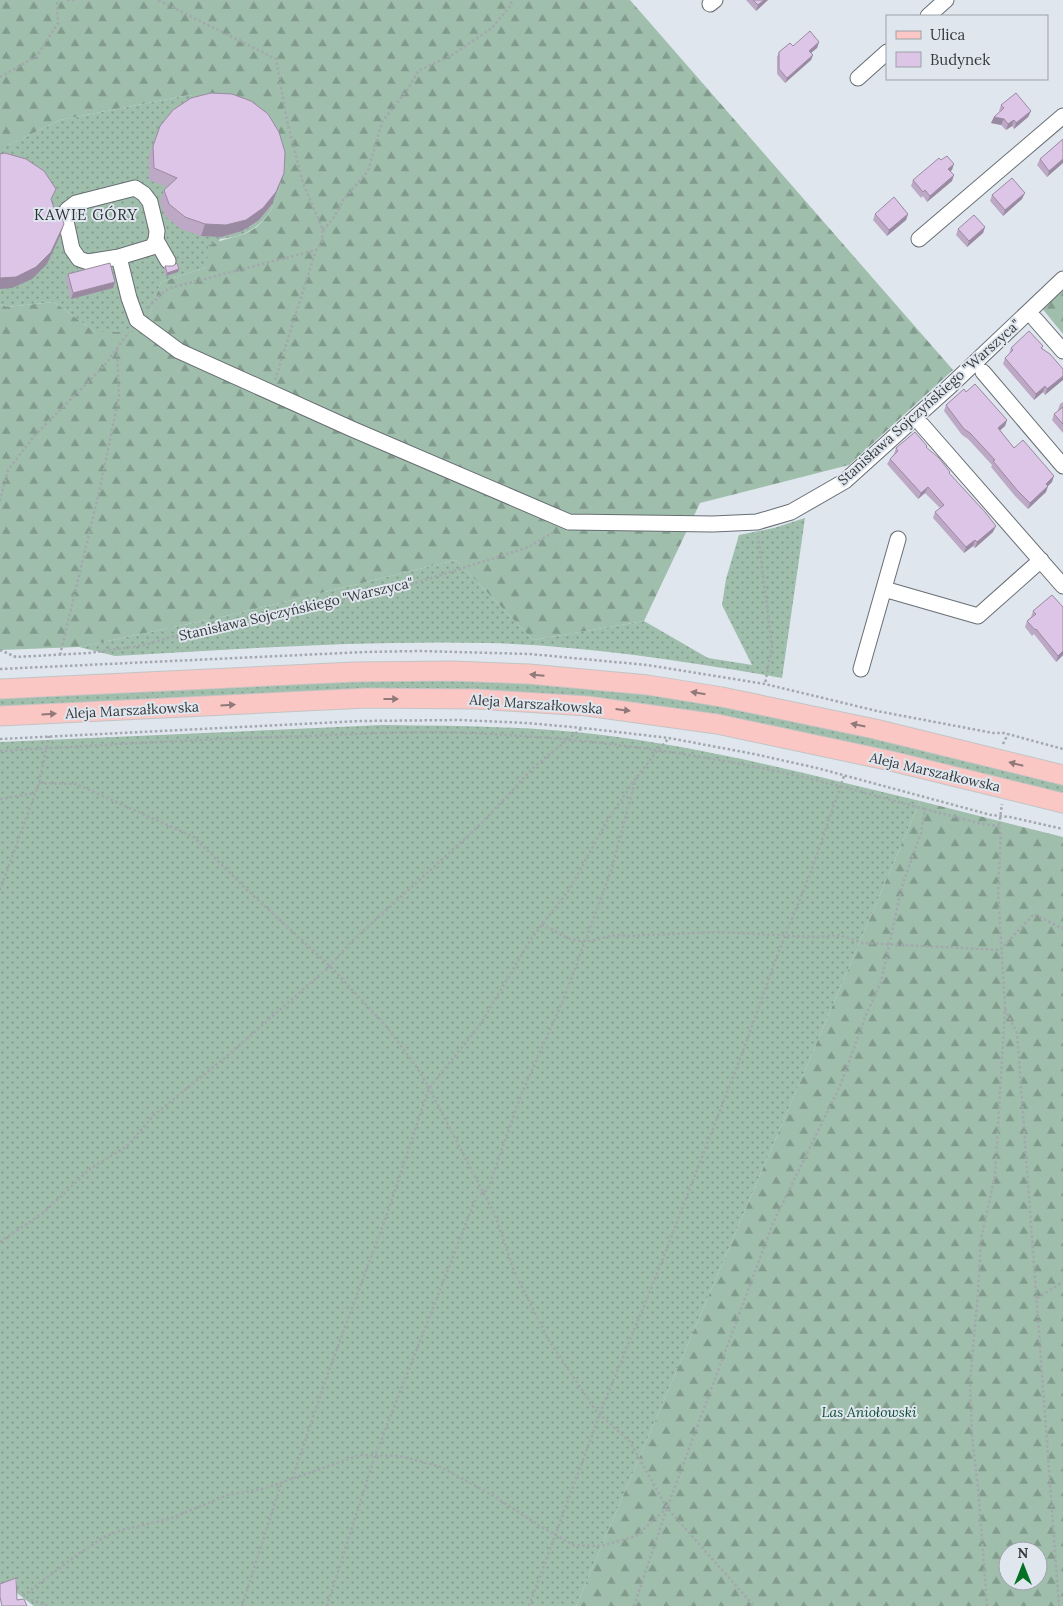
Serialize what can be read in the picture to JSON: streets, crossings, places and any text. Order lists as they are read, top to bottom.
{
  "streets": {
    "main road": ["Aleja Marszałkowska"],
    "lane": ["Stanisława Sojczyńskiego \"Warszyca\""]
  },
  "districts": ["KAWIE GÓRY"],
  "parks": ["Las Aniołowski"],
  "legend": ["Ulica", "Budynek"],
  "north": "top"
}
